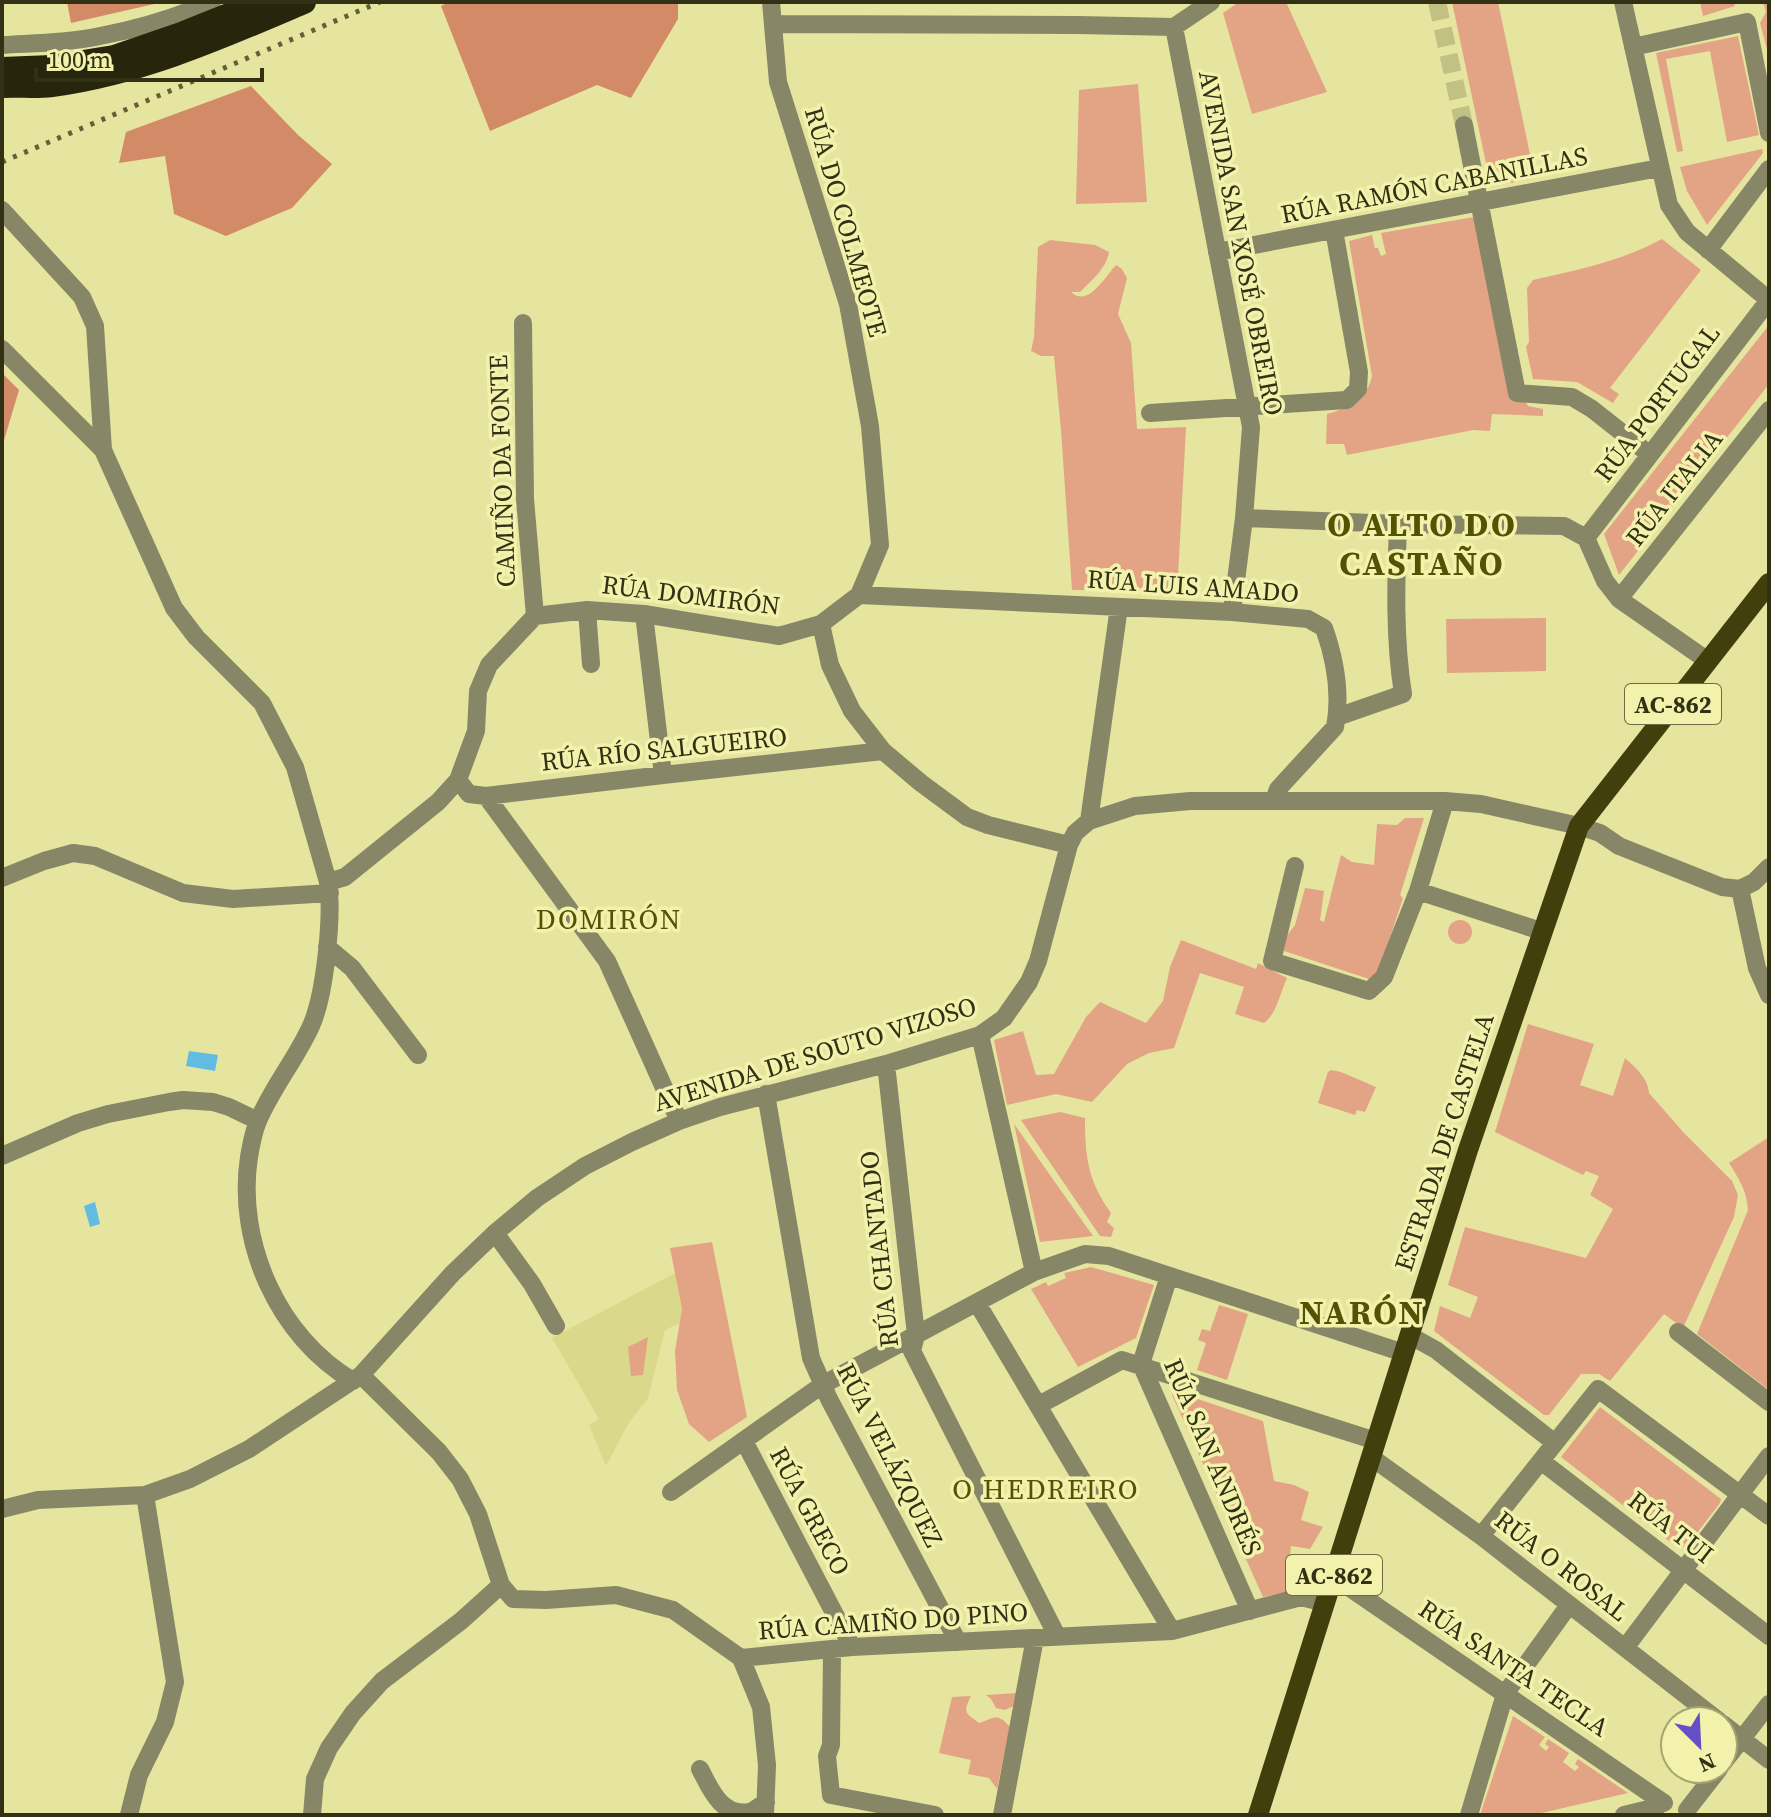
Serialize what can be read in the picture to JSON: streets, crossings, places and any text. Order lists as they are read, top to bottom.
{
  "streets": {
    "main road": ["AC-862", "ESTRADA DE CASTELA"],
    "street": [
      "RÚA RAMÓN CABANILLAS",
      "RÚA DO COLMEOTE",
      "AVENIDA SAN XOSÉ OBREIRO",
      "RÚA PORTUGAL",
      "CAMIÑO DA FONTE",
      "RÚA ITALIA",
      "RÚA LUIS AMADO",
      "RÚA DOMIRÓN",
      "RÚA RÍO SALGUEIRO",
      "AVENIDA DE SOUTO VIZOSO",
      "RÚA CHANTADO",
      "RÚA VELÁZQUEZ",
      "RÚA SAN ANDRÉS",
      "RÚA GRECO",
      "RÚA TUI",
      "RÚA O ROSAL",
      "RÚA CAMIÑO DO PINO",
      "RÚA SANTA TECLA"
    ]
  },
  "crossings": [
    ["RÚA RAMÓN CABANILLAS", "AVENIDA SAN XOSÉ OBREIRO"],
    ["RÚA DO COLMEOTE", "RÚA LUIS AMADO"],
    ["RÚA DO COLMEOTE", "RÚA DOMIRÓN"],
    ["AVENIDA SAN XOSÉ OBREIRO", "RÚA LUIS AMADO"],
    ["CAMIÑO DA FONTE", "RÚA DOMIRÓN"],
    ["AVENIDA DE SOUTO VIZOSO", "RÚA CHANTADO"],
    ["AVENIDA DE SOUTO VIZOSO", "RÚA VELÁZQUEZ"],
    ["ESTRADA DE CASTELA", "RÚA O ROSAL"],
    ["ESTRADA DE CASTELA", "RÚA CAMIÑO DO PINO"],
    ["ESTRADA DE CASTELA", "RÚA SANTA TECLA"],
    ["RÚA CHANTADO", "RÚA CAMIÑO DO PINO"],
    ["RÚA VELÁZQUEZ", "RÚA CAMIÑO DO PINO"],
    ["RÚA SAN ANDRÉS", "RÚA O ROSAL"],
    ["RÚA SAN ANDRÉS", "RÚA CAMIÑO DO PINO"],
    ["RÚA GRECO", "RÚA CAMIÑO DO PINO"]
  ],
  "districts": [
    "O ALTO DO CASTAÑO",
    "DOMIRÓN",
    "NARÓN",
    "O HEDREIRO"
  ],
  "scale_bar": "100 m",
  "north": "bottom right"
}
